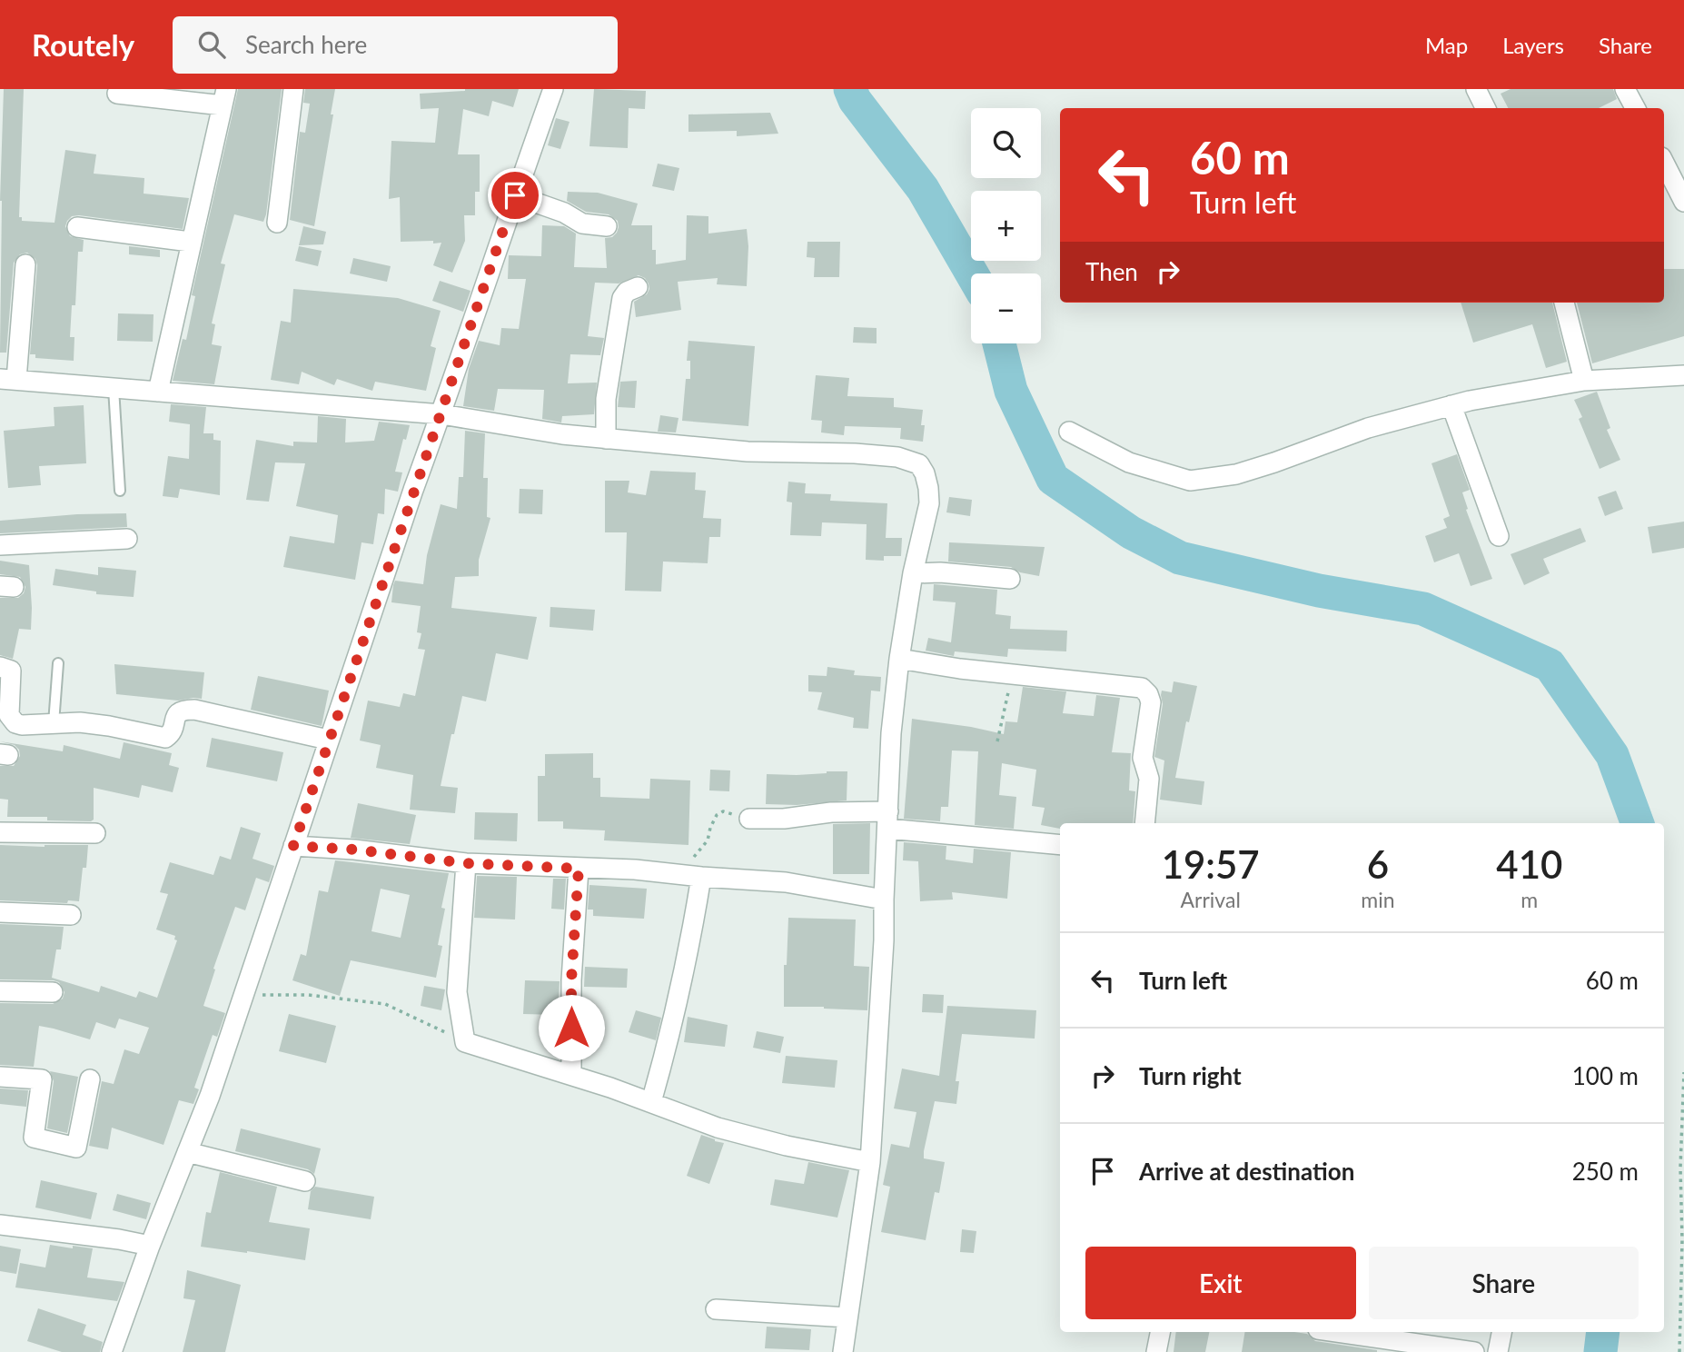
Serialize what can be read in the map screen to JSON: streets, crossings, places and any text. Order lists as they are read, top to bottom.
{
  "page": {
    "header": "Routely",
    "search": "Search here",
    "nav": ["Map", "Layers", "Share"],
    "map_buttons": ["+", "−"],
    "turn": ["60 m", "Turn left"],
    "then": "Then",
    "eta": [
      "19:57",
      "Arrival",
      "6",
      "min",
      "410",
      "m"
    ],
    "list": [
      {
        "name": "Turn left",
        "value": "60 m"
      },
      {
        "name": "Turn right",
        "value": "100 m"
      },
      {
        "name": "Arrive at destination",
        "value": "250 m"
      }
    ],
    "buttons": ["Exit", "Share"]
  }
}
